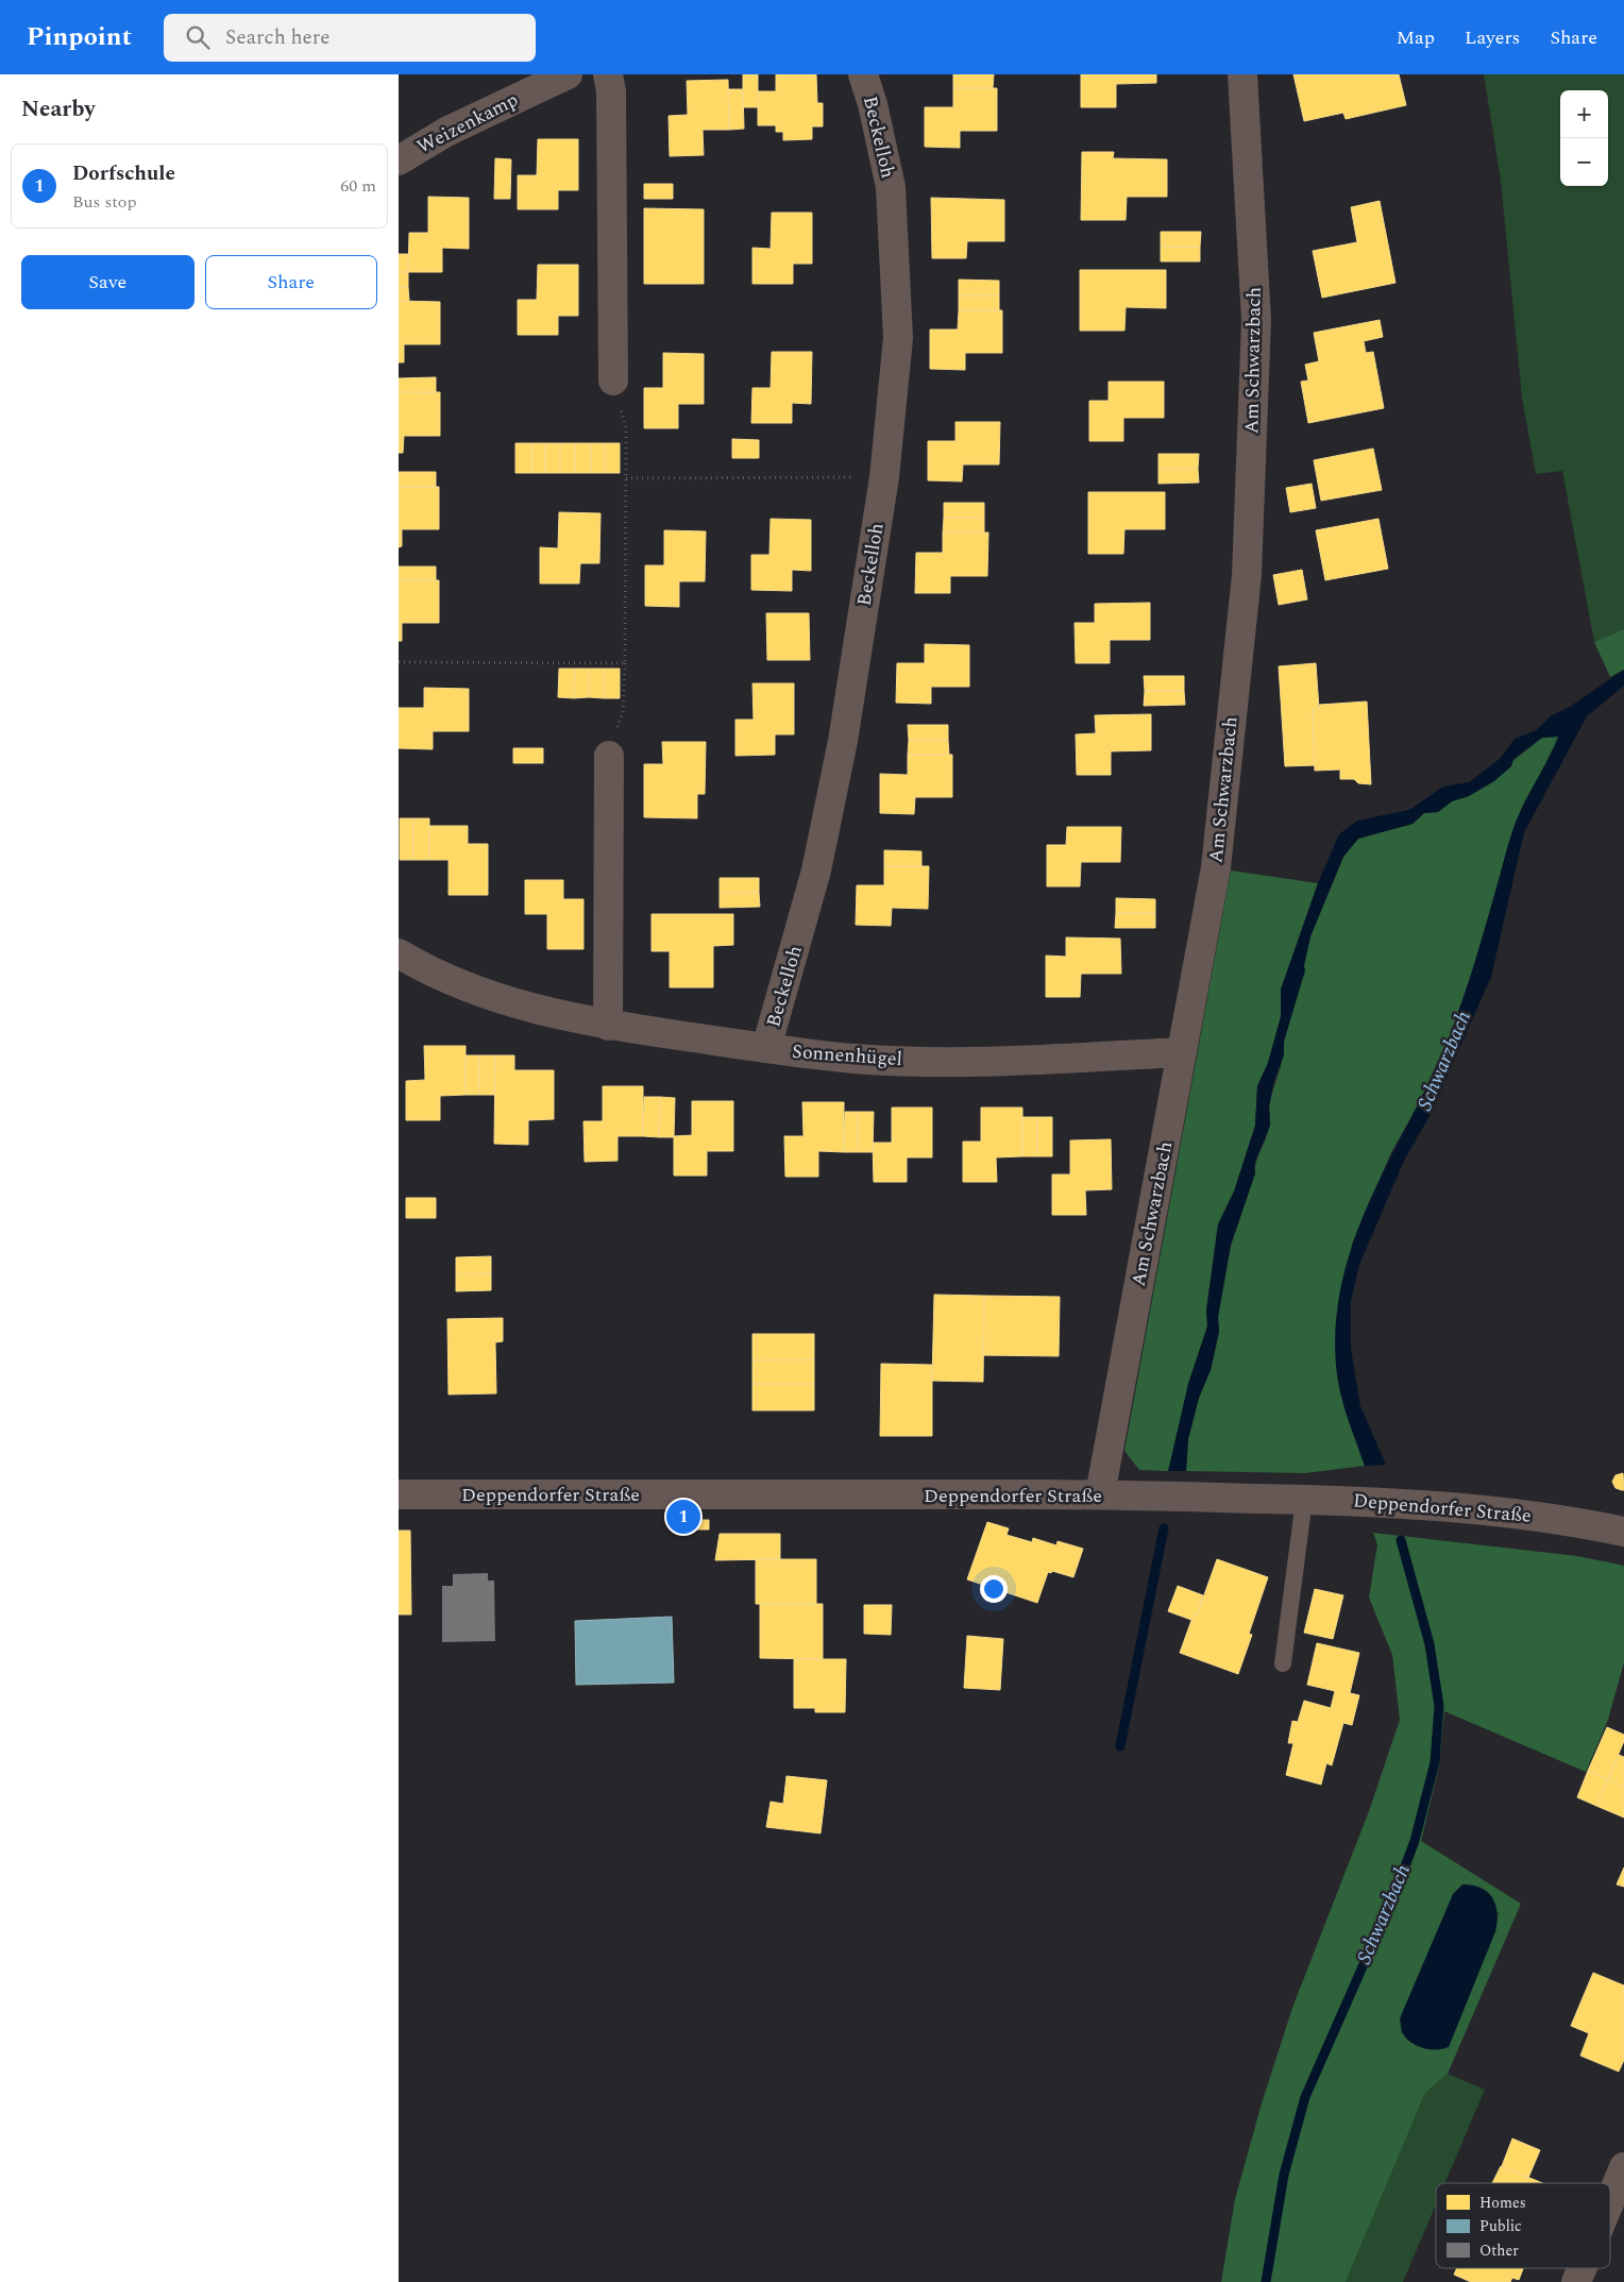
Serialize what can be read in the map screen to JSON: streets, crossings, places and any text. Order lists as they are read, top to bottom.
{
  "streets": {
    "street": [
      "Weizenkamp",
      "Beckelloh",
      "Am Schwarzbach",
      "Sonnenhügel",
      "Deppendorfer Straße"
    ]
  },
  "crossings": [
    ["Beckelloh", "Sonnenhügel"],
    ["Am Schwarzbach", "Sonnenhügel"],
    ["Am Schwarzbach", "Deppendorfer Straße"]
  ],
  "water": ["Schwarzbach"],
  "legend": ["Homes", "Public", "Other"],
  "page": {
    "header": "Pinpoint",
    "search": "Search here",
    "nav": ["Map", "Layers", "Share"],
    "heading": "Nearby",
    "map_buttons": ["+", "−"],
    "list": [
      {
        "mark": "1",
        "name": "Dorfschule",
        "note": "Bus stop",
        "value": "60 m"
      }
    ],
    "buttons": ["Save", "Share"],
    "pins": "1"
  }
}
